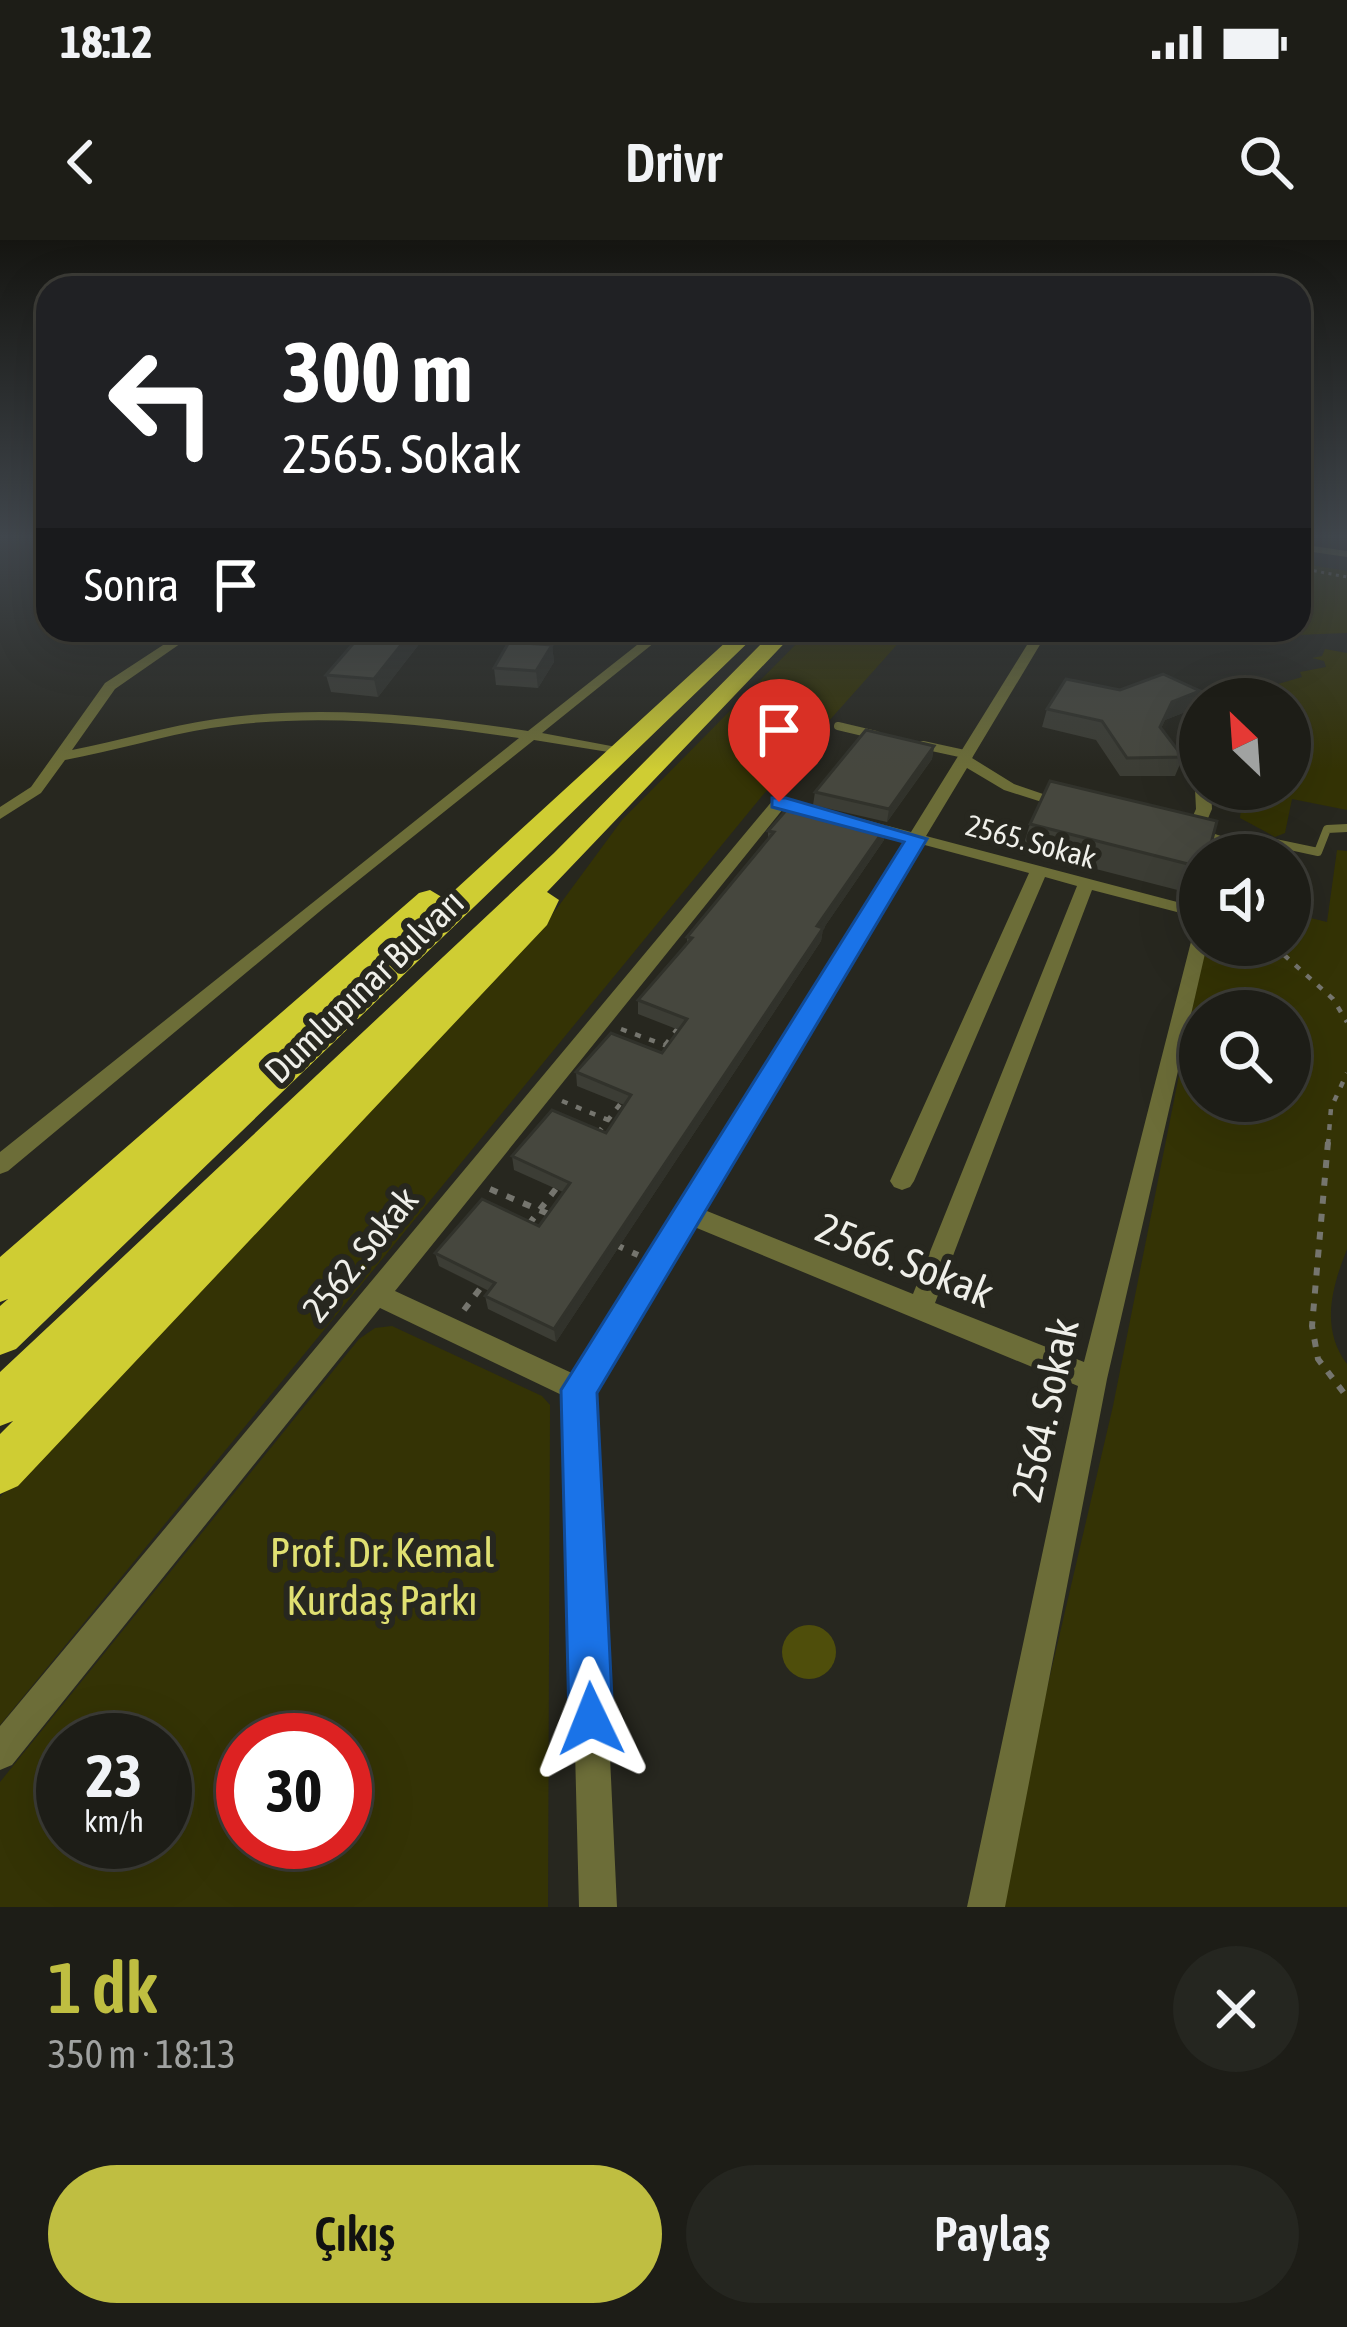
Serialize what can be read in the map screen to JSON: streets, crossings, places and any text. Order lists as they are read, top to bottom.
{
  "streets": {
    "highway": ["Dumlupınar Bulvarı"],
    "street": [
      "2565. Sokak",
      "2562. Sokak",
      "2566. Sokak",
      "2564. Sokak"
    ]
  },
  "crossings": [
    ["2565. Sokak", "2562. Sokak"],
    ["2566. Sokak", "2564. Sokak"]
  ],
  "parks": ["Prof. Dr. Kemal Kurdaş Parkı"],
  "north": "top left",
  "page": {
    "status": "18:12",
    "header": "Drivr",
    "turn": ["300 m", "2565. Sokak"],
    "then": "Sonra",
    "speed": "23 km/h",
    "limit": "30",
    "heading": ["1 dk", "350 m · 18:13"],
    "buttons": ["Çıkış", "Paylaş"]
  }
}
